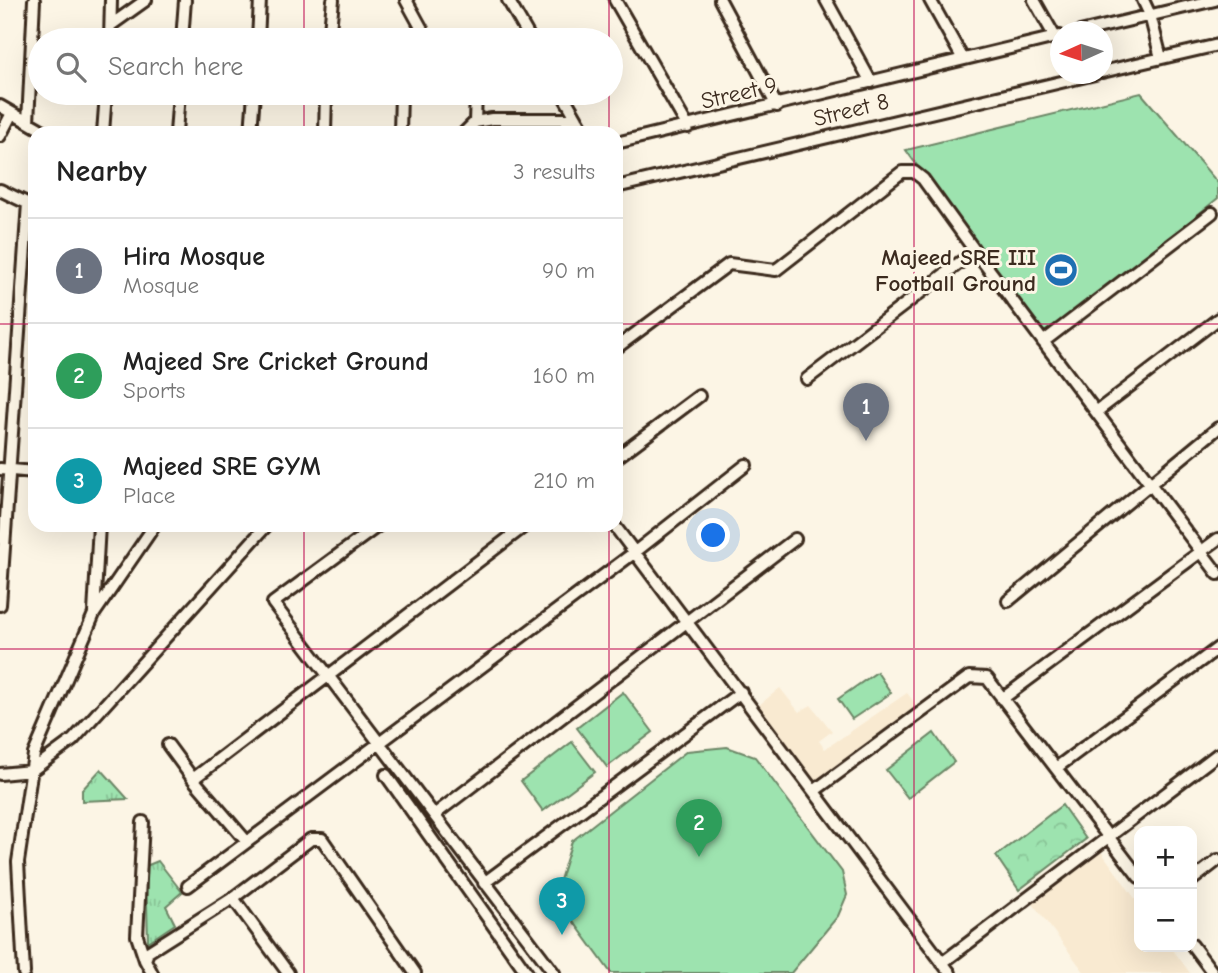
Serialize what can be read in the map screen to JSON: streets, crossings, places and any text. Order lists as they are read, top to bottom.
{
  "streets": {
    "street": ["Street 9", "Street 8"]
  },
  "places": {
    "sports": ["Majeed SRE III Football Ground"]
  },
  "north": "left",
  "page": {
    "search": "Search here",
    "heading": ["Nearby", "3 results"],
    "list": [
      {
        "mark": "1",
        "name": "Hira Mosque",
        "note": "Mosque",
        "value": "90 m"
      },
      {
        "mark": "2",
        "name": "Majeed Sre Cricket Ground",
        "note": "Sports",
        "value": "160 m"
      },
      {
        "mark": "3",
        "name": "Majeed SRE GYM",
        "note": "Place",
        "value": "210 m"
      }
    ],
    "pins": ["1", "2", "3"],
    "map_buttons": ["+", "−"]
  }
}
